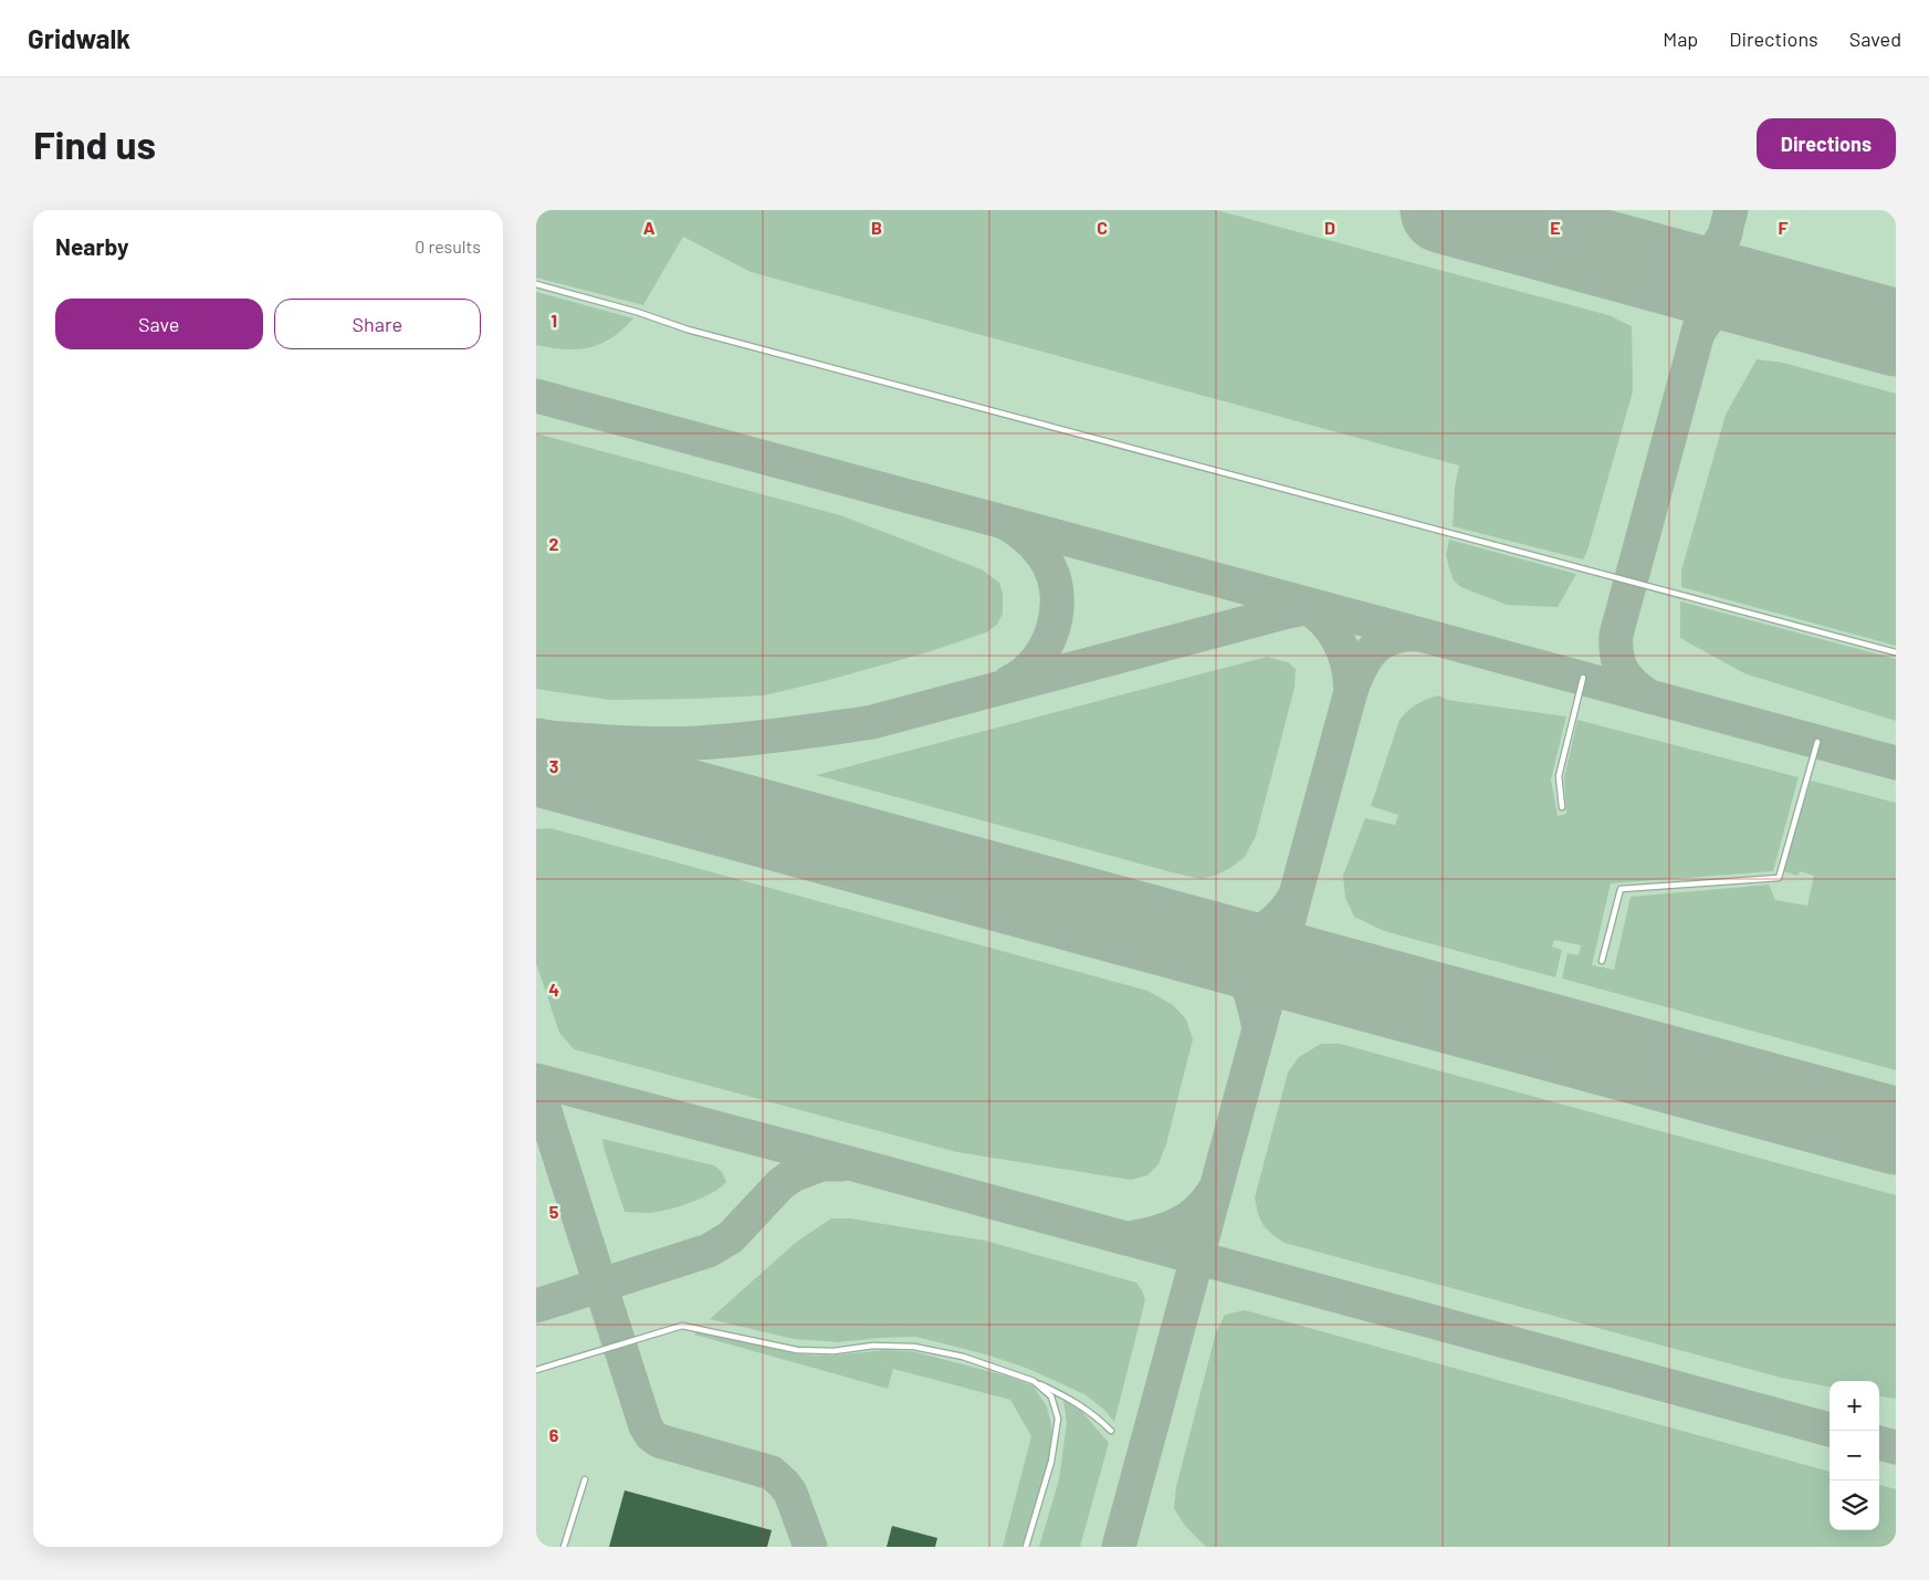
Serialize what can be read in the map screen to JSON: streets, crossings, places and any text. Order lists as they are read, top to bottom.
{
  "page": {
    "header": "Gridwalk",
    "nav": ["Map", "Directions", "Saved"],
    "buttons": [
      "Directions",
      ["Save", "Share"]
    ],
    "title": "Find us",
    "heading": ["Nearby", "0 results"],
    "map_buttons": ["+", "−"]
  },
  "grid": {
    "columns": [
      "A",
      "B",
      "C",
      "D",
      "E",
      "F"
    ],
    "rows": [
      "1",
      "2",
      "3",
      "4",
      "5",
      "6"
    ]
  }
}
